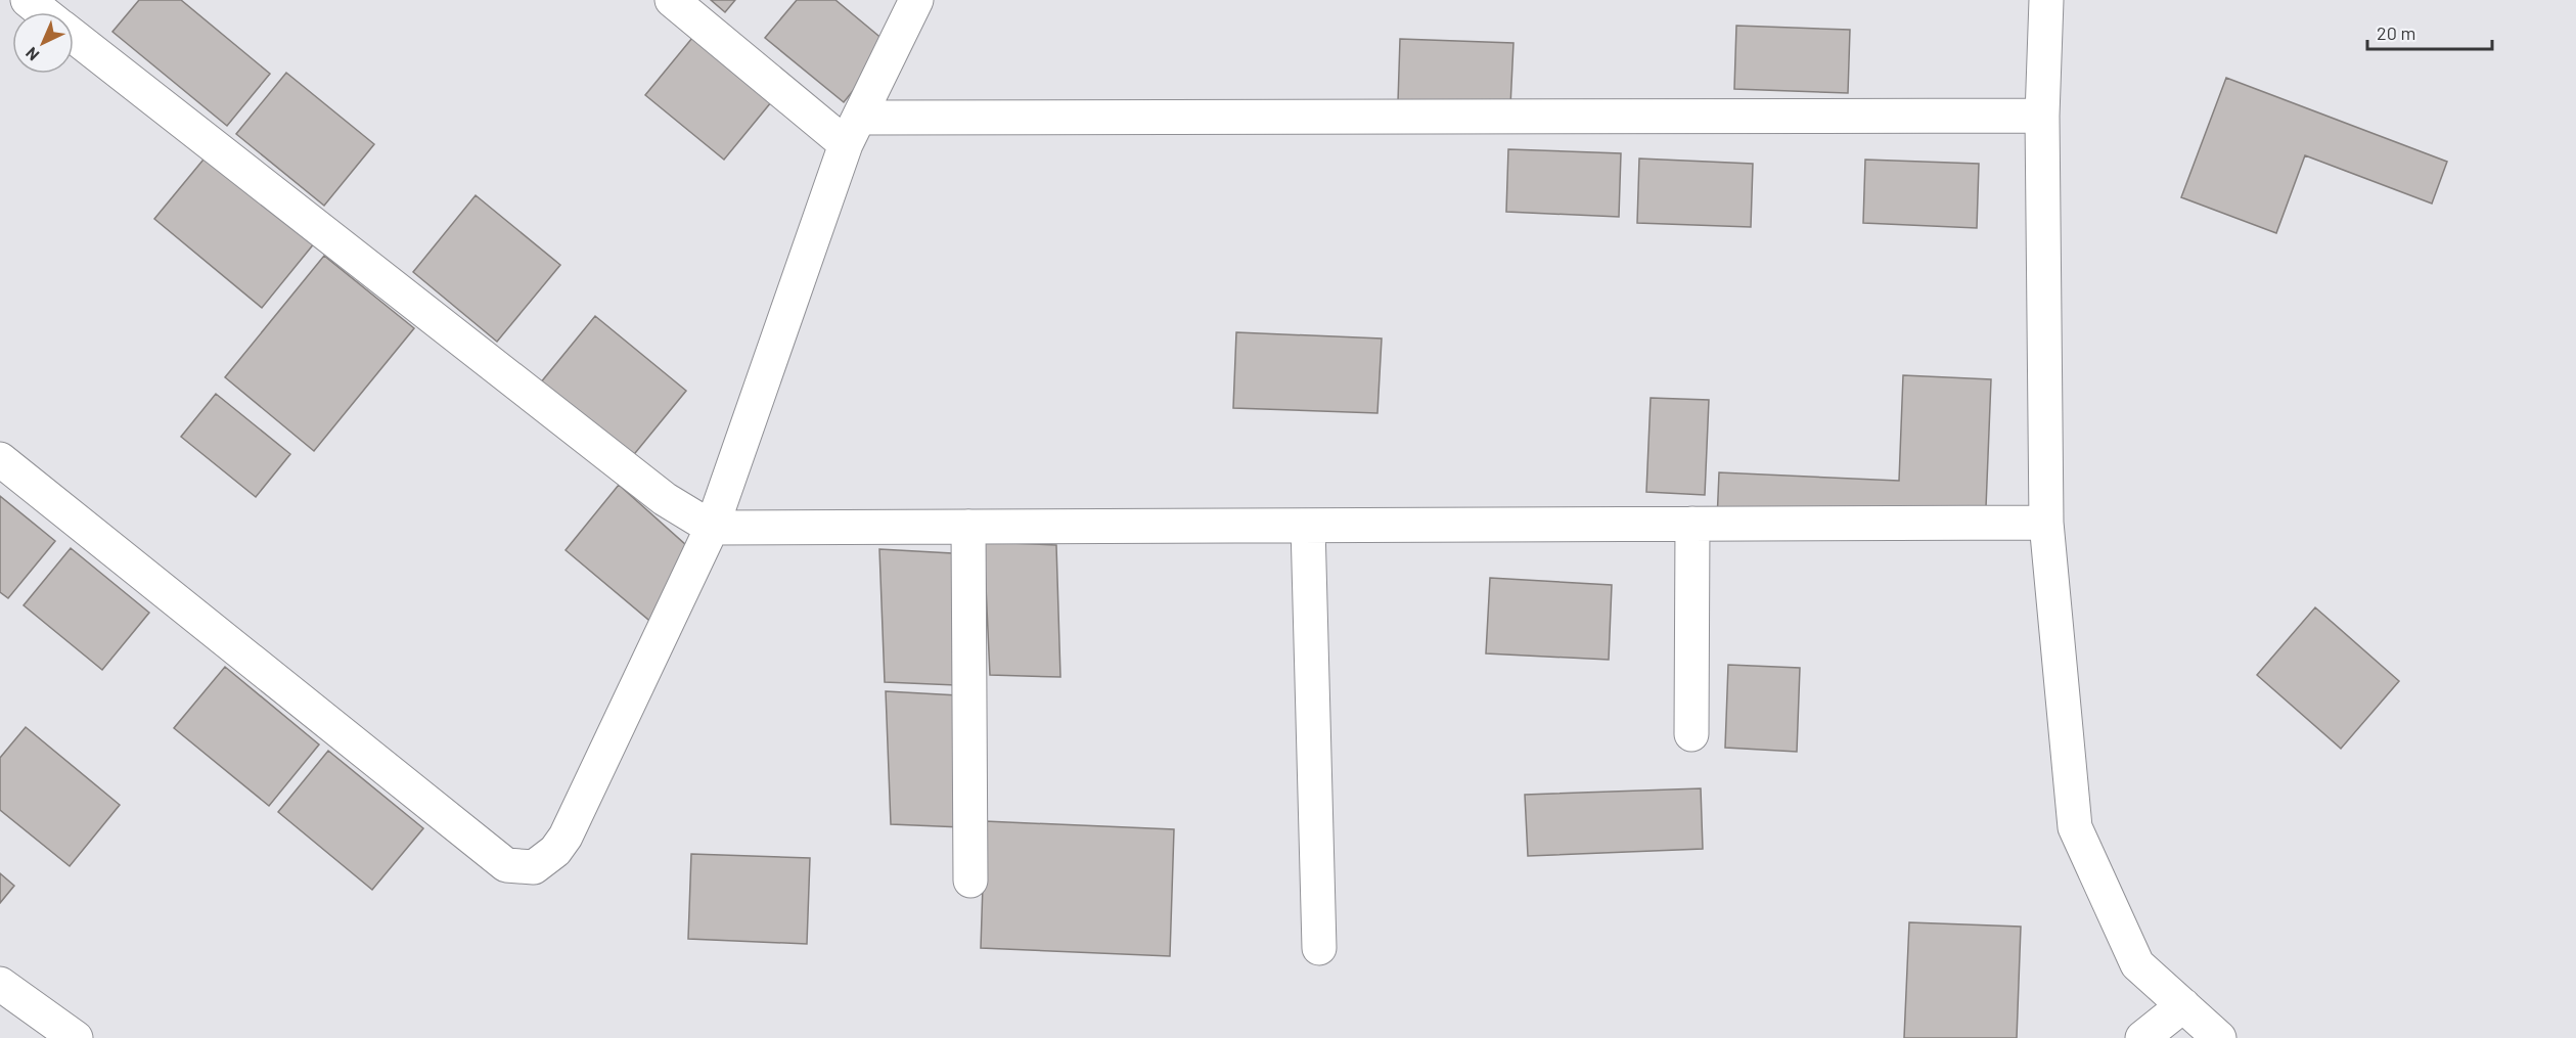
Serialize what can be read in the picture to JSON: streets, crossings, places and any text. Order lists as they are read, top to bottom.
{
  "scale_bar": "20 m",
  "north": "bottom left"
}
